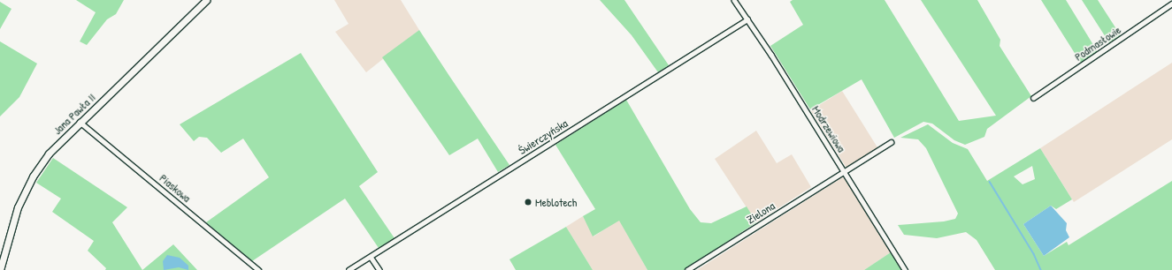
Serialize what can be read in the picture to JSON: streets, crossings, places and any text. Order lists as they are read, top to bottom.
{
  "streets": {
    "main road": ["Jana Pawła II"],
    "street": [
      "Podmasłowie",
      "Modrzewiowa",
      "Świerczyńska",
      "Piaskowa",
      "Zielona"
    ]
  },
  "crossings": [
    ["Jana Pawła II", "Piaskowa"],
    ["Modrzewiowa", "Świerczyńska"],
    ["Modrzewiowa", "Zielona"]
  ],
  "places": ["Meblotech"]
}
